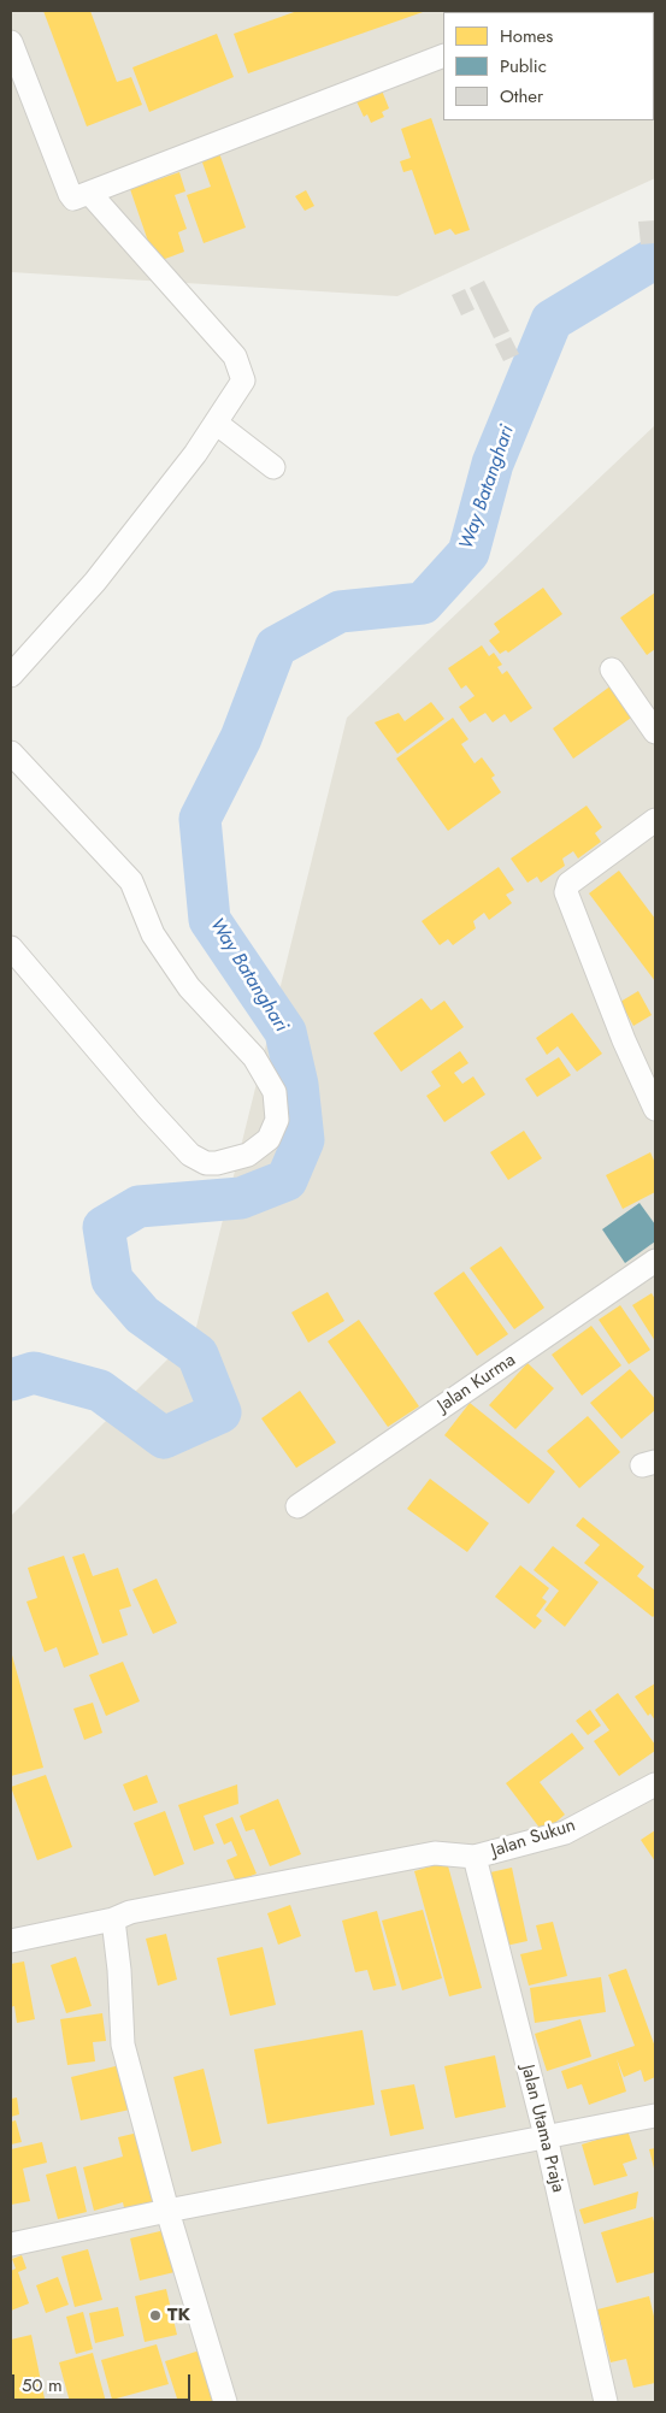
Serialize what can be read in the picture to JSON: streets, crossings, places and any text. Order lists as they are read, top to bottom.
{
  "streets": {
    "street": ["Jalan Kurma", "Jalan Sukun", "Jalan Utama Praja"]
  },
  "crossings": [
    ["Jalan Sukun", "Jalan Utama Praja"]
  ],
  "water": ["Way Batanghari"],
  "places": ["TK"],
  "legend": ["Homes", "Public", "Other"],
  "scale_bar": "50 m"
}
